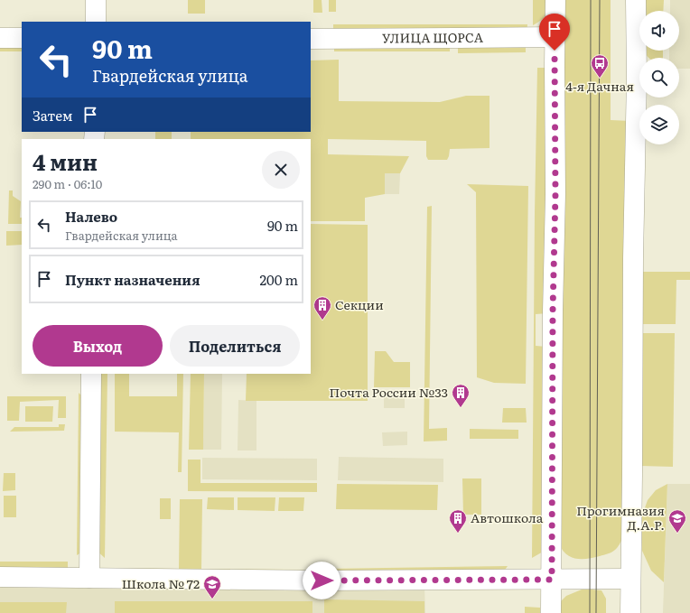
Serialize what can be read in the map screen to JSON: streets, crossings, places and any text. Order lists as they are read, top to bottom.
{
  "streets": {
    "street": ["УЛИЦА ЩОРСА"]
  },
  "places": {
    "bus stop": ["4-я Дачная"],
    "building": ["Секции", "Почта России №33", "Автошкола"],
    "school or university": ["Прогимназия Д.А.Р.", "Школа № 72"]
  },
  "page": {
    "turn": ["90 m", "Гвардейская улица"],
    "then": "Затем",
    "heading": ["4 мин", "290 m · 06:10"],
    "list": [
      {
        "name": "Налево",
        "note": "Гвардейская улица",
        "value": "90 m"
      },
      {
        "name": "Пункт назначения",
        "value": "200 m"
      }
    ],
    "buttons": ["Выход", "Поделиться"]
  }
}
